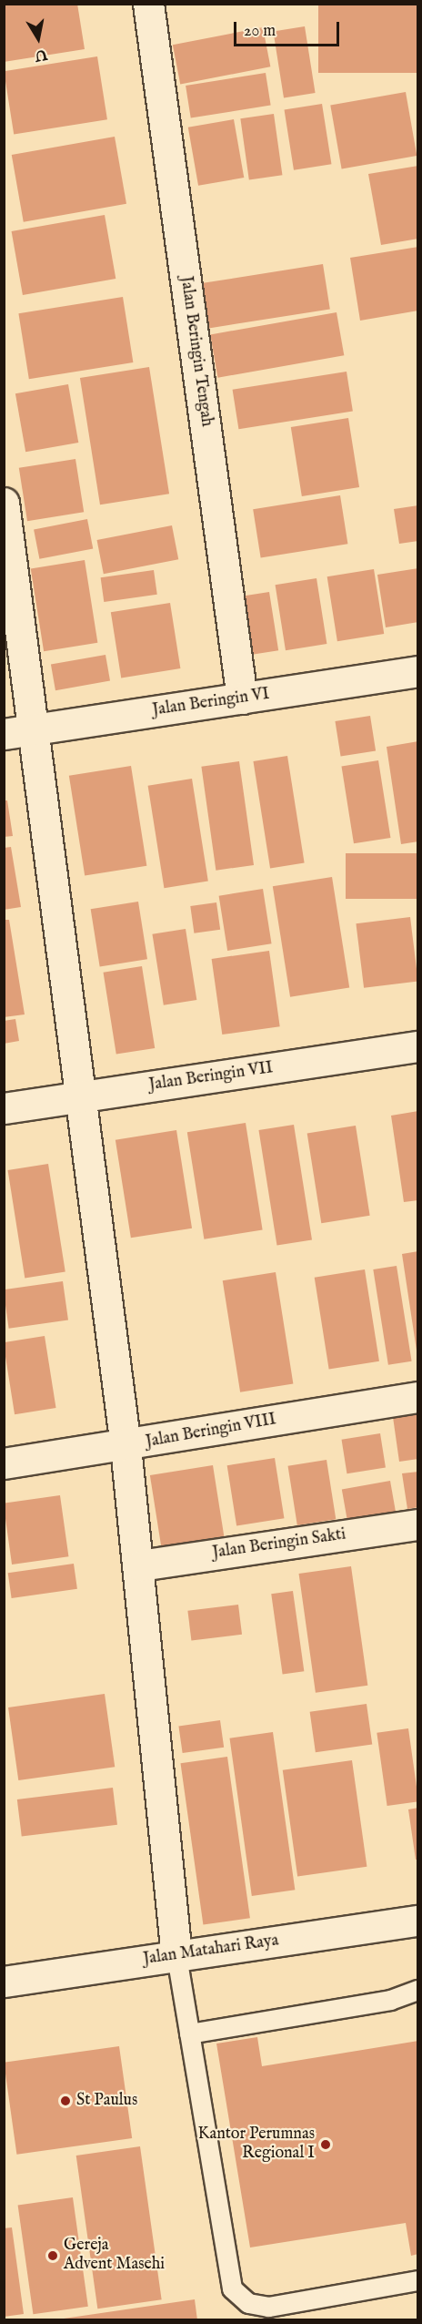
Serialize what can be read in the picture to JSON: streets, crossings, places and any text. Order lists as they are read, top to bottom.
{
  "streets": {
    "street": [
      "Jalan Beringin Tengah",
      "Jalan Beringin VI",
      "Jalan Beringin VII",
      "Jalan Beringin VIII",
      "Jalan Beringin Sakti",
      "Jalan Matahari Raya"
    ]
  },
  "crossings": [
    ["Jalan Beringin Tengah", "Jalan Beringin VI"]
  ],
  "places": ["St Paulus", "Kantor Perumnas Regional I", "Gereja Advent Masehi"],
  "scale_bar": "20 m",
  "north": "bottom"
}
